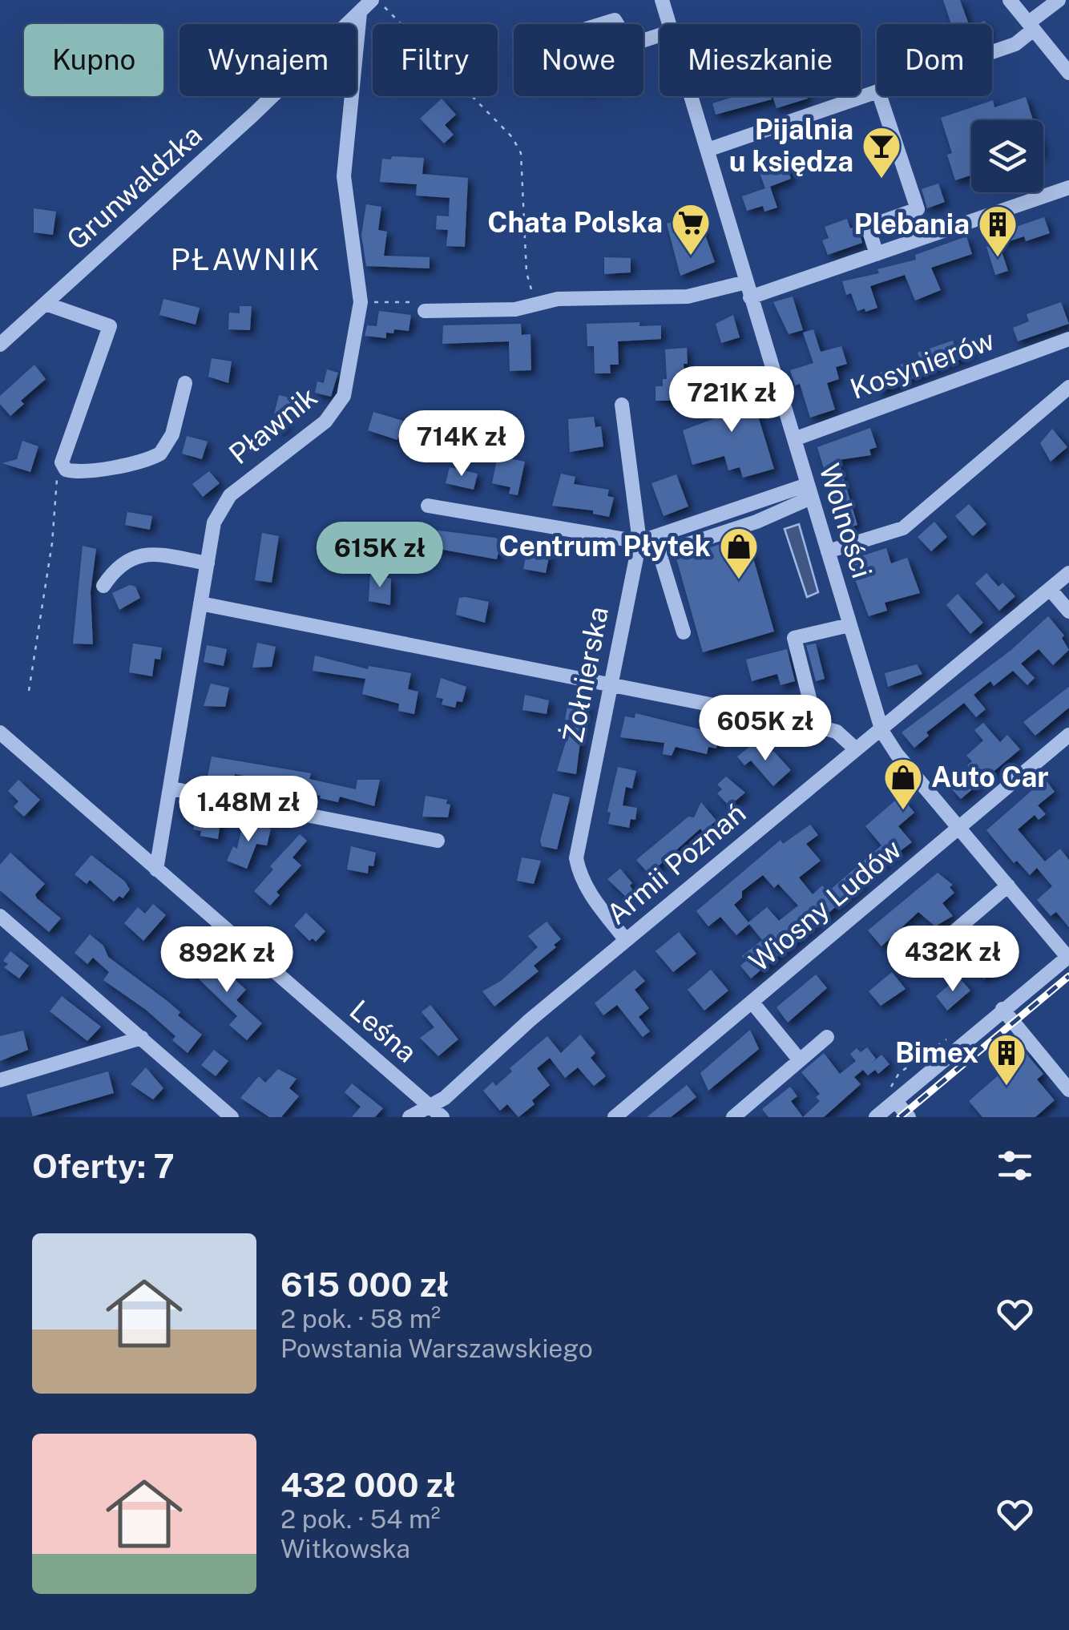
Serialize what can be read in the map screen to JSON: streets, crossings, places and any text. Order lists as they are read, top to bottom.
{
  "streets": {
    "street": [
      "Grunwaldzka",
      "Kosynierów",
      "Pławnik",
      "Wolności",
      "Żołnierska",
      "Armii Poznań",
      "Wiosny Ludów",
      "Leśna"
    ]
  },
  "crossings": [
    ["Grunwaldzka", "Pławnik"],
    ["Kosynierów", "Wolności"],
    ["Pławnik", "Leśna"],
    ["Wolności", "Armii Poznań"],
    ["Wolności", "Wiosny Ludów"],
    ["Żołnierska", "Armii Poznań"],
    ["Armii Poznań", "Leśna"]
  ],
  "districts": ["PŁAWNIK"],
  "places": {
    "bar": ["Pijalnia u księdza"],
    "supermarket": ["Chata Polska"],
    "building": ["Plebania", "Bimex"],
    "shop": ["Centrum Płytek", "Auto Car"]
  },
  "page": {
    "chip": [
      "Kupno",
      "Wynajem",
      "Filtry",
      "Nowe",
      "Mieszkanie",
      "Dom"
    ],
    "price": [
      "721K zł",
      "714K zł",
      "615K zł",
      "605K zł",
      "1.48M zł",
      "432K zł",
      "892K zł"
    ],
    "heading": "Oferty: 7",
    "list": [
      {
        "name": "615 000 zł",
        "note": "2 pok. · 58 m² · Powstania Warszawskiego"
      },
      {
        "name": "432 000 zł",
        "note": "2 pok. · 54 m² · Witkowska"
      }
    ]
  }
}
